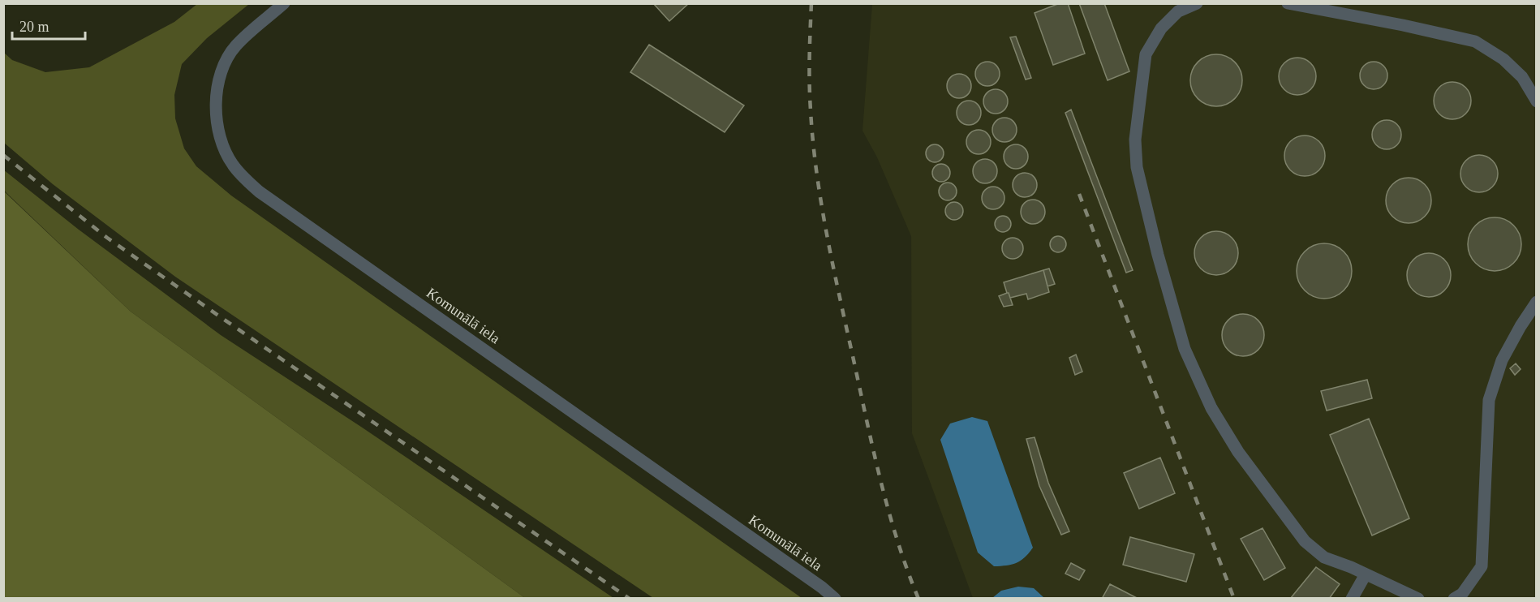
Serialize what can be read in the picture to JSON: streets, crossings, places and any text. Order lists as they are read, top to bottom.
{
  "streets": {
    "street": ["Komunālā iela"]
  },
  "scale_bar": "20 m"
}
